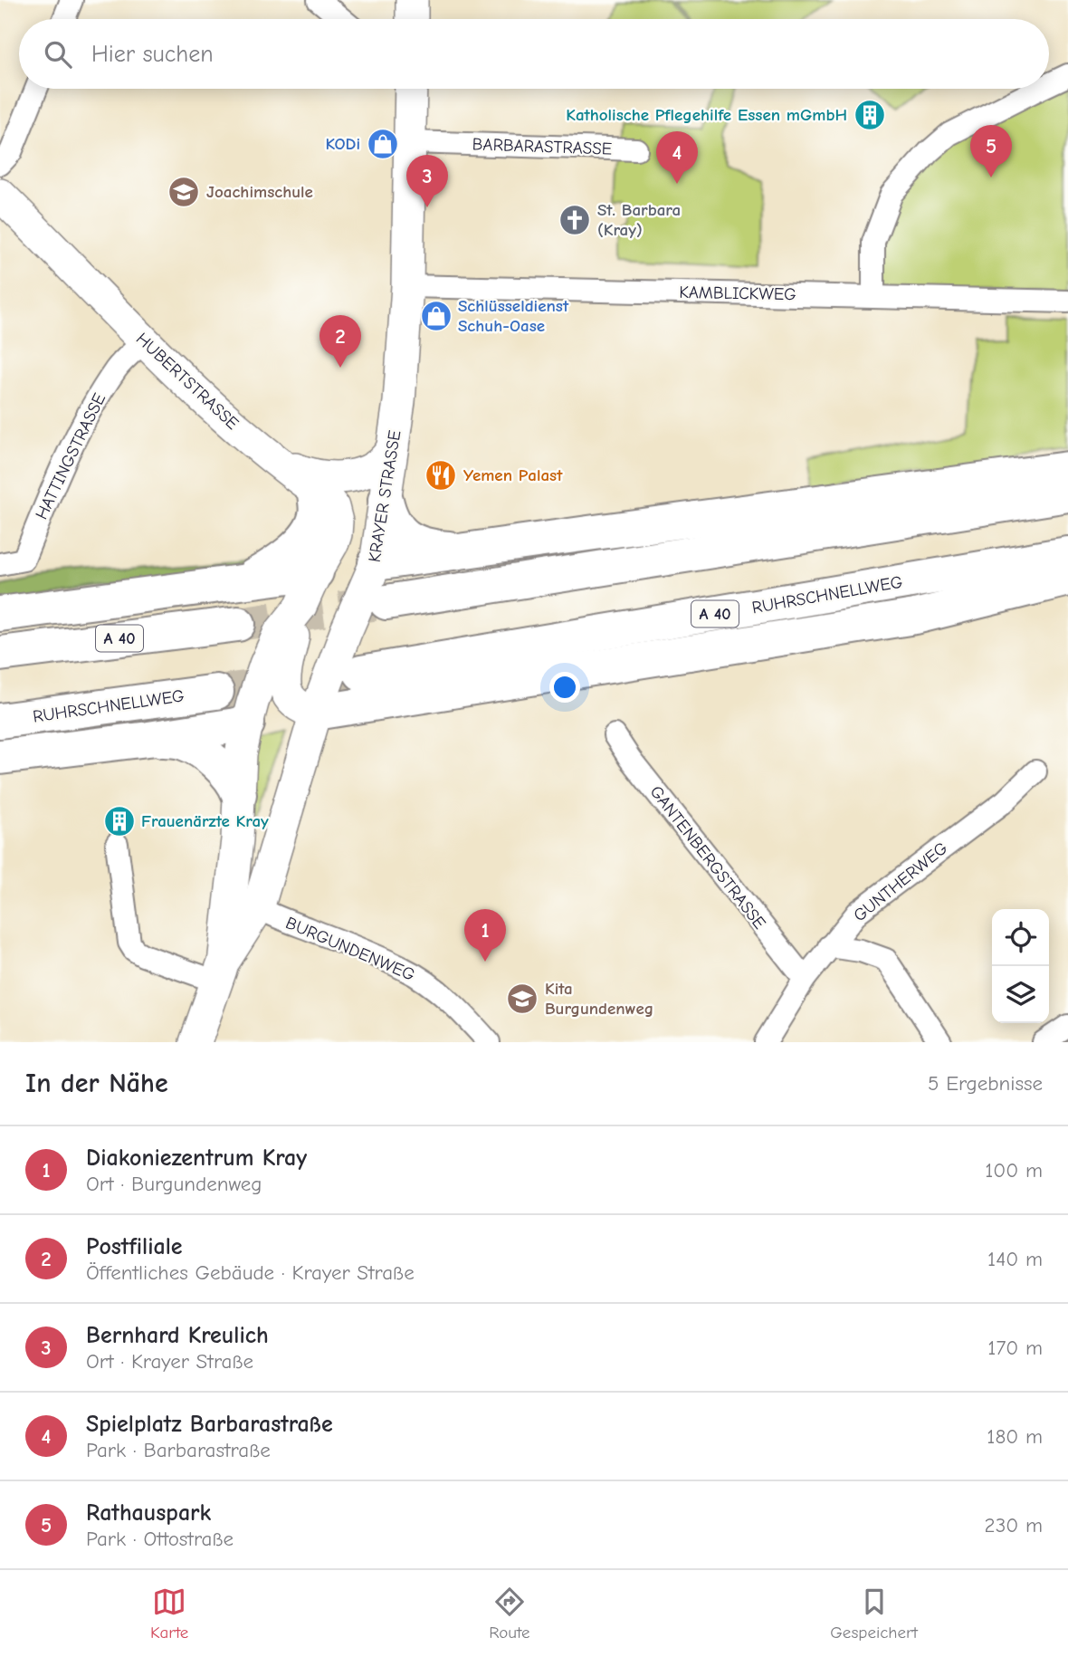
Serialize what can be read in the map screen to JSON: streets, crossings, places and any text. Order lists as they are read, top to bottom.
{
  "streets": {
    "highway": ["RUHRSCHNELLWEG", "A 40"],
    "main road": ["HUBERTSTRASSE", "KRAYER STRASSE"],
    "street": [
      "BARBARASTRASSE",
      "KAMBLICKWEG",
      "HATTINGSTRASSE",
      "GANTENBERGSTRASSE",
      "GUNTHERWEG",
      "BURGUNDENWEG"
    ]
  },
  "crossings": [
    ["BARBARASTRASSE", "KRAYER STRASSE"],
    ["KAMBLICKWEG", "KRAYER STRASSE"],
    ["HUBERTSTRASSE", "HATTINGSTRASSE"],
    ["HUBERTSTRASSE", "KRAYER STRASSE"],
    ["KRAYER STRASSE", "BURGUNDENWEG"],
    ["GANTENBERGSTRASSE", "GUNTHERWEG"]
  ],
  "places": {
    "building": ["Katholische Pflegehilfe Essen mGmbH", "Frauenärzte Kray"],
    "shop": ["KODi", "Schlüsseldienst Schuh-Oase"],
    "school or university": ["Joachimschule", "Kita Burgundenweg"],
    "church": ["St. Barbara (Kray)"],
    "restaurant": ["Yemen Palast"]
  },
  "page": {
    "search": "Hier suchen",
    "pins": [
      "5",
      "4",
      "3",
      "2",
      "1"
    ],
    "heading": ["In der Nähe", "5 Ergebnisse"],
    "list": [
      {
        "mark": "1",
        "name": "Diakoniezentrum Kray",
        "note": "Ort · Burgundenweg",
        "value": "100 m"
      },
      {
        "mark": "2",
        "name": "Postfiliale",
        "note": "Öffentliches Gebäude · Krayer Straße",
        "value": "140 m"
      },
      {
        "mark": "3",
        "name": "Bernhard Kreulich",
        "note": "Ort · Krayer Straße",
        "value": "170 m"
      },
      {
        "mark": "4",
        "name": "Spielplatz Barbarastraße",
        "note": "Park · Barbarastraße",
        "value": "180 m"
      },
      {
        "mark": "5",
        "name": "Rathauspark",
        "note": "Park · Ottostraße",
        "value": "230 m"
      }
    ],
    "nav": ["Karte", "Route", "Gespeichert"]
  }
}
